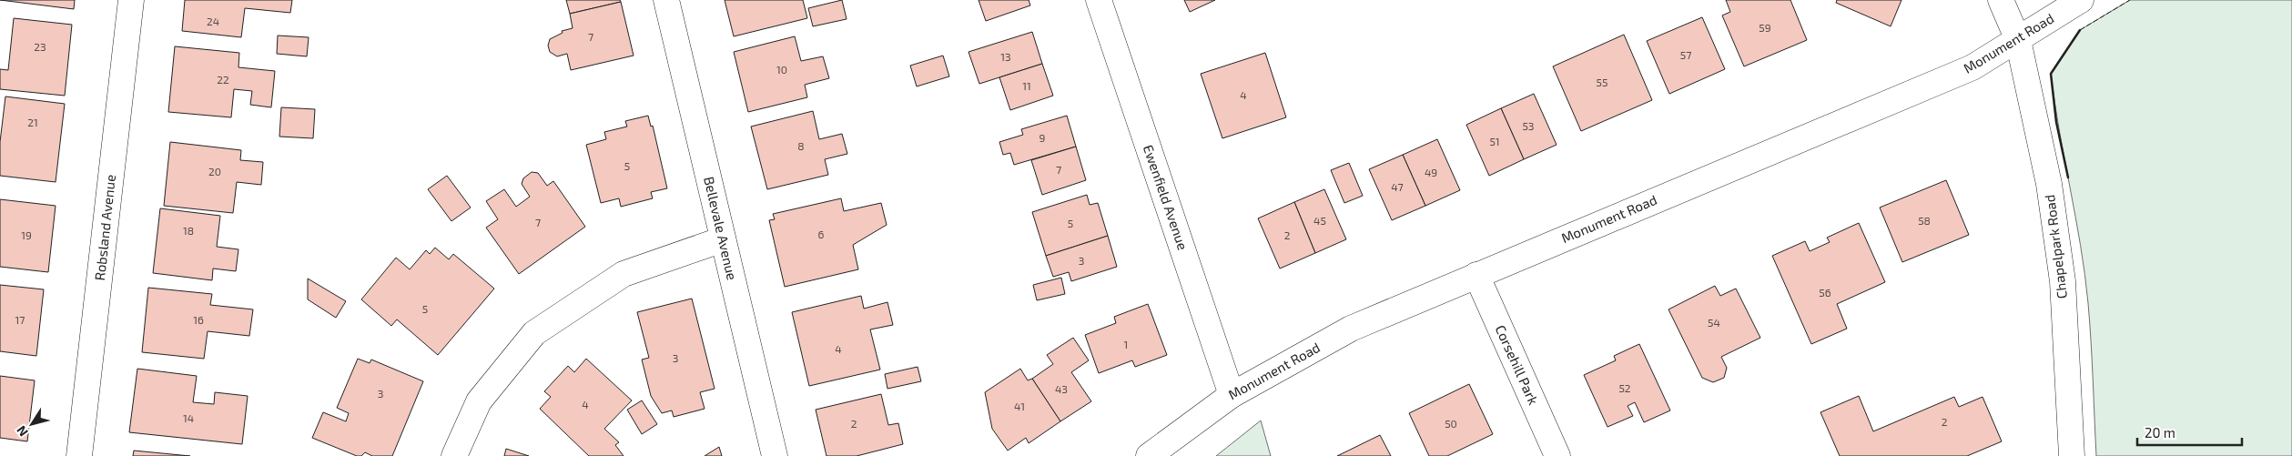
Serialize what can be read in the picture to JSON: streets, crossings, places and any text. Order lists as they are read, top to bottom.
{
  "streets": {
    "street": [
      "Monument Road",
      "Ewenfield Avenue",
      "Robsland Avenue",
      "Bellevale Avenue",
      "Chapelpark Road",
      "Corsehill Park"
    ]
  },
  "crossings": [
    ["Monument Road", "Ewenfield Avenue"],
    ["Monument Road", "Chapelpark Road"],
    ["Monument Road", "Corsehill Park"]
  ],
  "house_numbers": [
    "24",
    "59",
    "7",
    "23",
    "57",
    "13",
    "10",
    "22",
    "55",
    "11",
    "4",
    "21",
    "53",
    "9",
    "51",
    "8",
    "5",
    "7",
    "20",
    "49",
    "47",
    "45",
    "58",
    "7",
    "5",
    "18",
    "6",
    "19",
    "2",
    "3",
    "56",
    "5",
    "17",
    "16",
    "54",
    "1",
    "4",
    "3",
    "52",
    "43",
    "3",
    "4",
    "41",
    "14",
    "2",
    "2",
    "50"
  ],
  "scale_bar": "20 m",
  "north": "bottom left"
}
